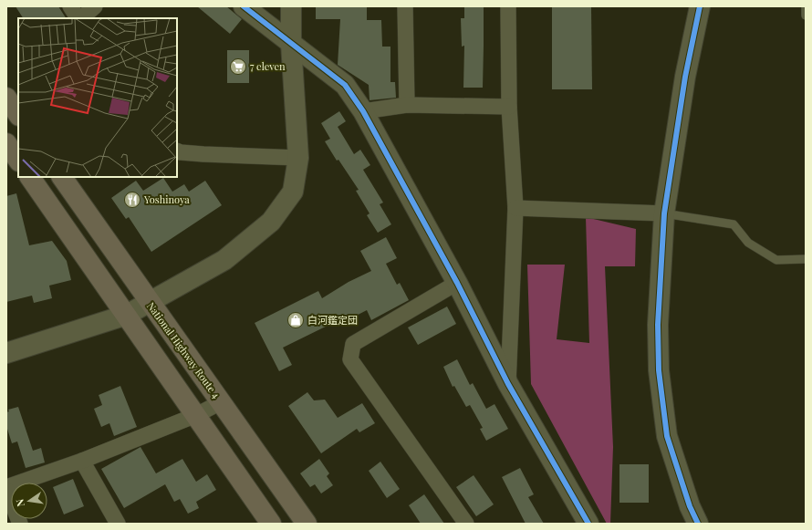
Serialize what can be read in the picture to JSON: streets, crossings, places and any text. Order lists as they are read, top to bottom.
{
  "streets": {
    "highway": ["National Highway Route 4"]
  },
  "places": {
    "supermarket": ["7 eleven"],
    "restaurant": ["Yoshinoya"],
    "shop": ["白河鑑定団"]
  },
  "north": "left"
}
